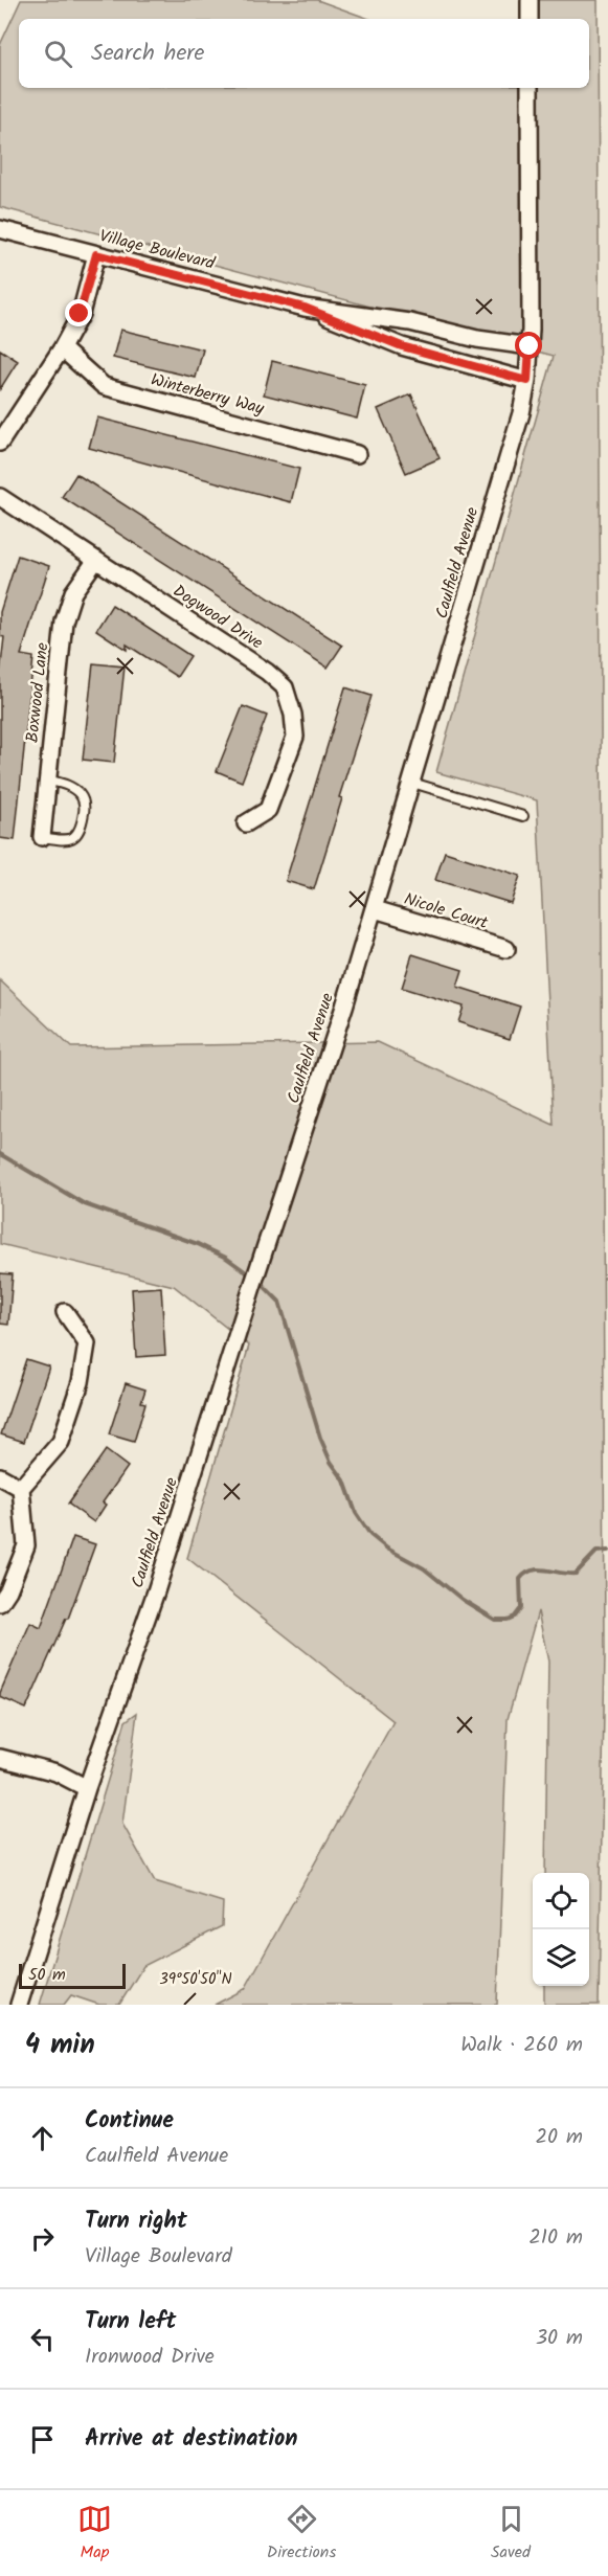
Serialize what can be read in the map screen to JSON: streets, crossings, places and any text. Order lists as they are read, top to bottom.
{
  "streets": {
    "street": [
      "Village Boulevard",
      "Winterberry Way",
      "Caulfield Avenue",
      "Dogwood Drive",
      "Boxwood Lane",
      "Nicole Court"
    ]
  },
  "crossings": [
    ["Village Boulevard", "Caulfield Avenue"],
    ["Caulfield Avenue", "Nicole Court"],
    ["Dogwood Drive", "Boxwood Lane"]
  ],
  "scale_bar": "50 m",
  "page": {
    "search": "Search here",
    "scale": "50 m",
    "heading": ["4 min", "Walk · 260 m"],
    "list": [
      ["Continue", "Caulfield Avenue", "20 m"],
      ["Turn right", "Village Boulevard", "210 m"],
      ["Turn left", "Ironwood Drive", "30 m"],
      "Arrive at destination"
    ],
    "nav": ["Map", "Directions", "Saved"]
  },
  "coordinates": ["39°50'50\"N"]
}
